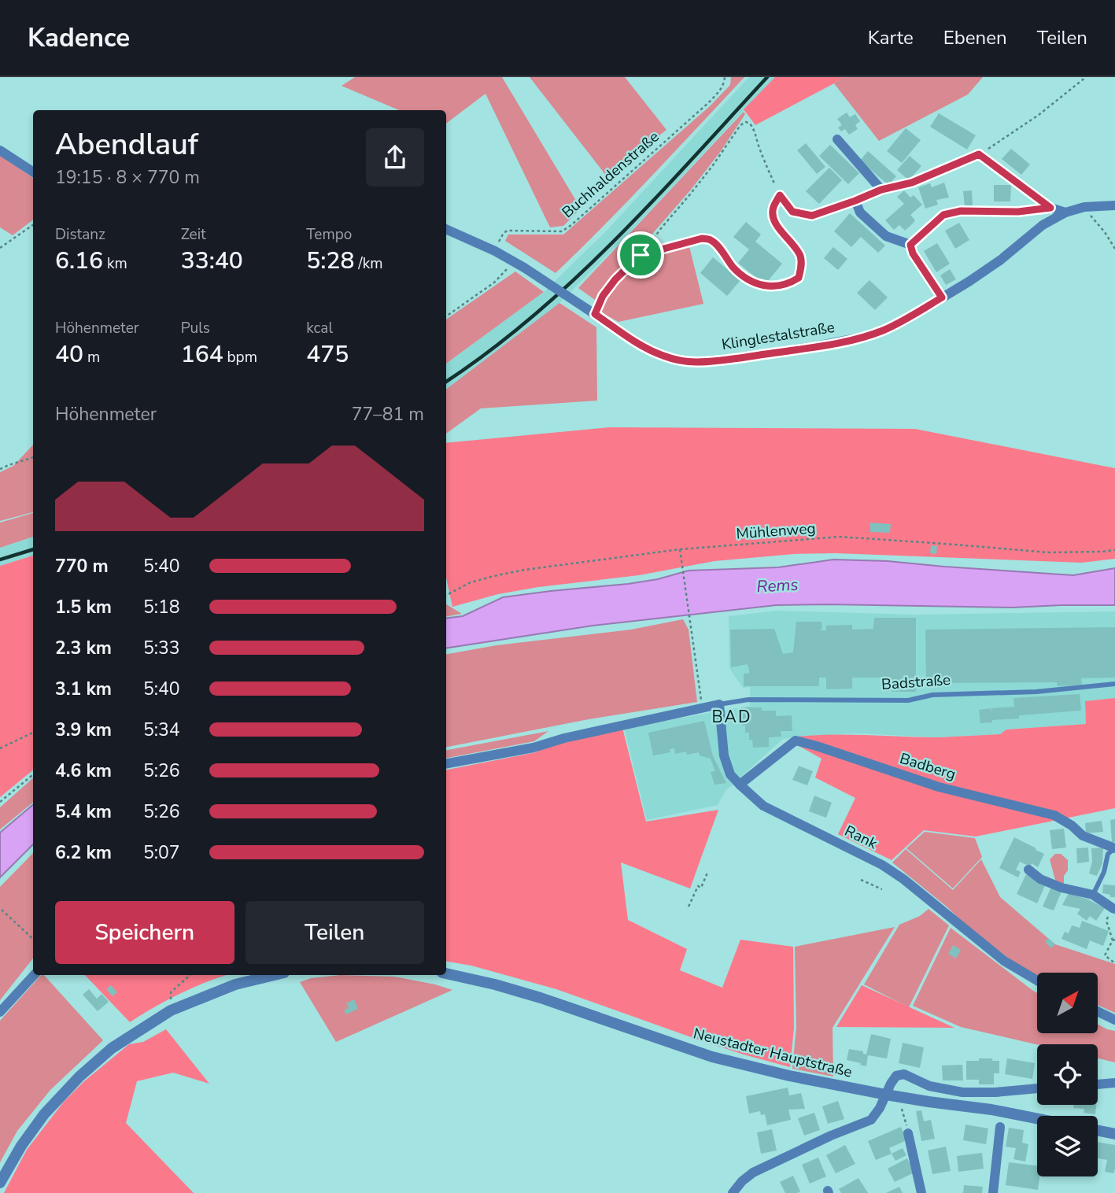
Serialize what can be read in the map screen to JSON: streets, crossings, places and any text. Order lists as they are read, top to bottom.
{
  "streets": {
    "street": [
      "Klinglestalstraße",
      "Badberg",
      "Rank",
      "Neustadter Hauptstraße"
    ],
    "lane": ["Badstraße"],
    "path": ["Buchhaldenstraße", "Mühlenweg"]
  },
  "crossings": [
    ["Buchhaldenstraße", "Klinglestalstraße"],
    ["Badstraße", "Rank"],
    ["Badberg", "Rank"]
  ],
  "districts": ["BAD"],
  "water": ["Rems"],
  "north": "top right",
  "page": {
    "header": "Kadence",
    "nav": ["Karte", "Ebenen", "Teilen"],
    "heading": ["Abendlauf", "19:15 · 8 × 770 m"],
    "stats": [
      ["Distanz", "6.16 km"],
      ["Zeit", "33:40"],
      ["Tempo", "5:28 /km"],
      ["Höhenmeter", "40 m"],
      ["Puls", "164 bpm"],
      ["kcal", "475"]
    ],
    "chart": ["Höhenmeter", "77–81 m"],
    "list": [
      {
        "name": "770 m",
        "note": "5:40"
      },
      {
        "name": "1.5 km",
        "note": "5:18"
      },
      {
        "name": "2.3 km",
        "note": "5:33"
      },
      {
        "name": "3.1 km",
        "note": "5:40"
      },
      {
        "name": "3.9 km",
        "note": "5:34"
      },
      {
        "name": "4.6 km",
        "note": "5:26"
      },
      {
        "name": "5.4 km",
        "note": "5:26"
      },
      {
        "name": "6.2 km",
        "note": "5:07"
      }
    ],
    "buttons": ["Speichern", "Teilen"]
  }
}
